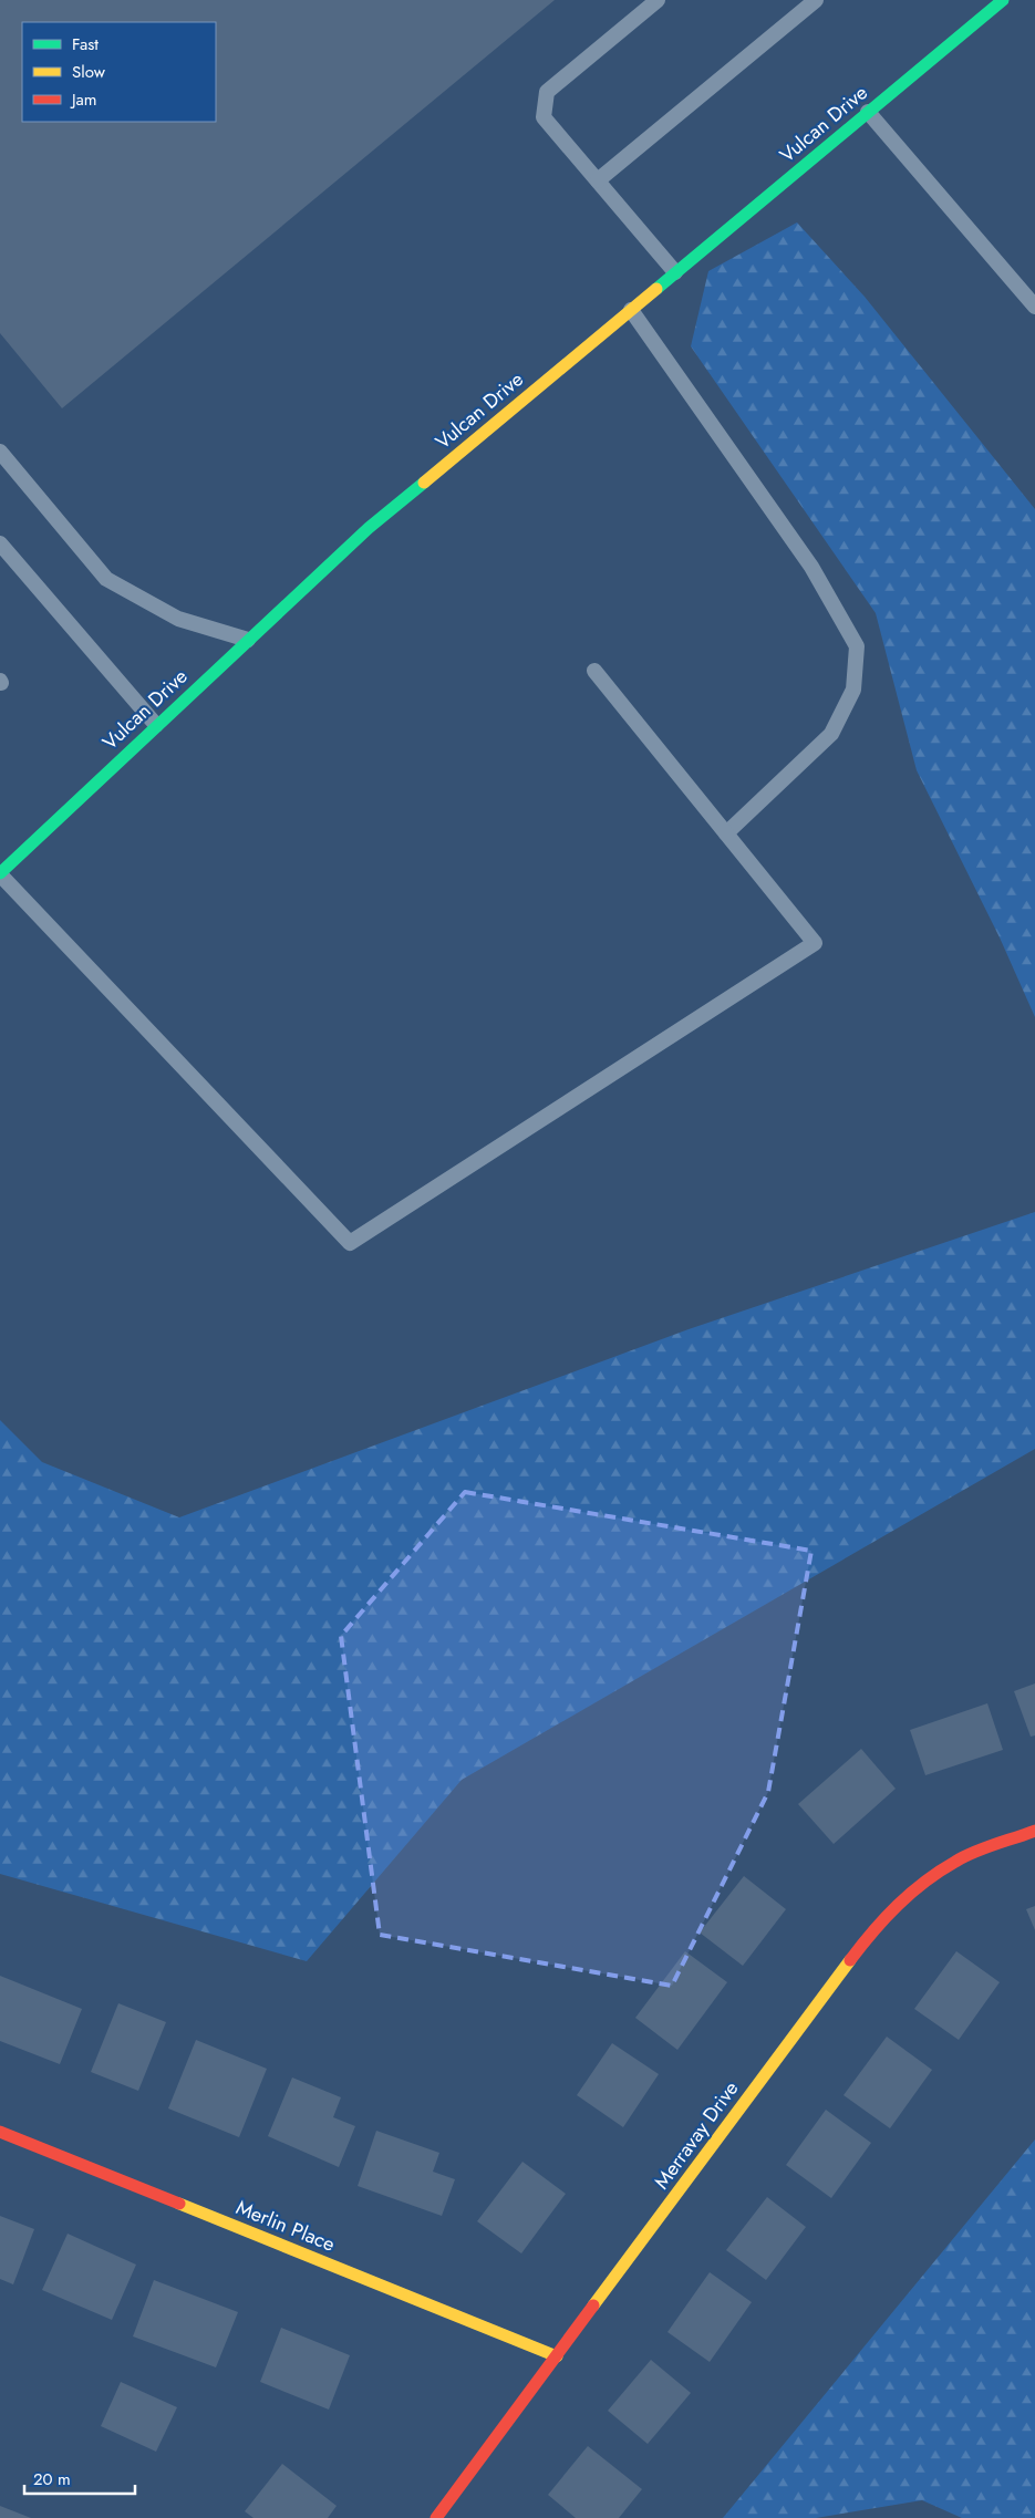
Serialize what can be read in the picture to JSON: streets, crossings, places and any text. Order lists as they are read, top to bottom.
{
  "streets": {
    "street": ["Vulcan Drive", "Merravay Drive", "Merlin Place"]
  },
  "crossings": [
    ["Merravay Drive", "Merlin Place"]
  ],
  "legend": ["Fast", "Slow", "Jam"],
  "scale_bar": "20 m"
}
